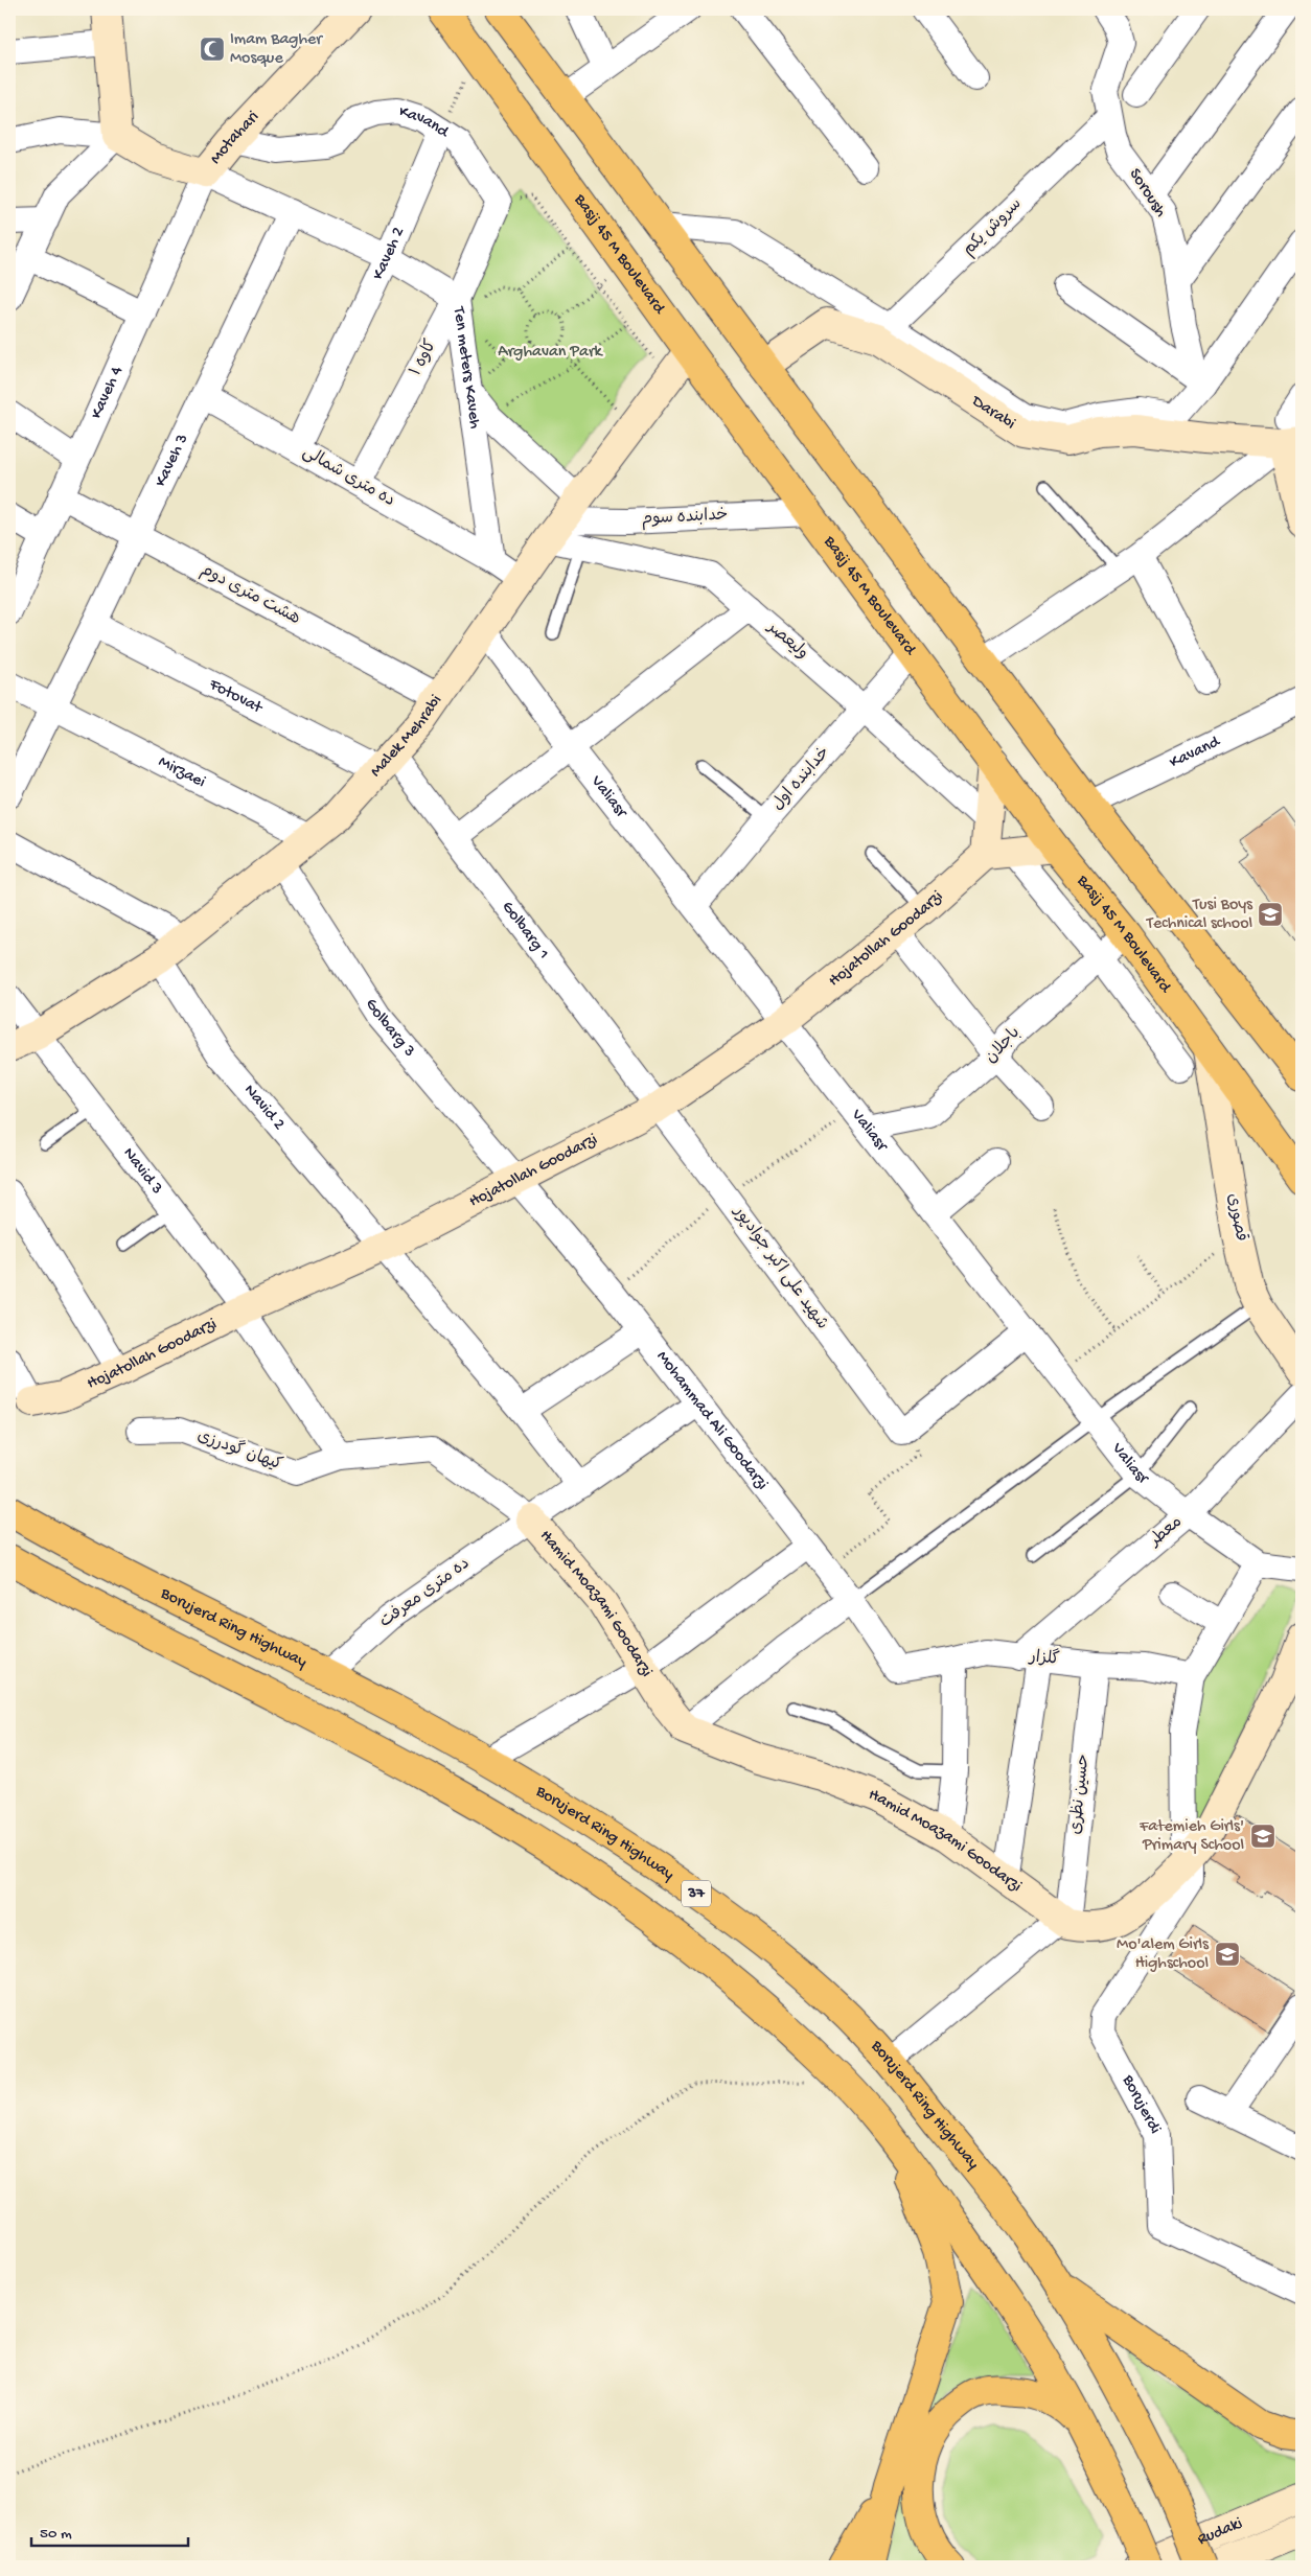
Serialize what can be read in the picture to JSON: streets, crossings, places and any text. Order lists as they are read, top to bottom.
{
  "streets": {
    "main road": ["Basij 45 M Boulevard", "Borujerd Ring Highway", "37"],
    "street": [
      "Kavand",
      "Motahari",
      "Soroush",
      "سروش یکم",
      "Kaveh 2",
      "کاوه ۱",
      "Ten meters Kaveh",
      "Kaveh 4",
      "Darabi",
      "Kaveh 3",
      "ده متری شمالی",
      "خدابنده سوم",
      "هشت متری دوم",
      "ولیعصر",
      "Fotovat",
      "Malek Mehrabi",
      "Mirzaei",
      "خدابنده اول",
      "Valiasr",
      "Golbarg 1",
      "Hojatollah Goodarzi",
      "Golbarg 3",
      "باجلان",
      "Navid 2",
      "Navid 3",
      "قصوری",
      "شهید علی اکبر جوادپور",
      "Mohammad Ali Goodarzi",
      "کیهان گودرزی",
      "معطر",
      "ده متری معرفت",
      "Hamid Moazami Goodarzi",
      "گلزار",
      "حسین نظری",
      "Borujerdi",
      "Rudaki"
    ]
  },
  "crossings": [
    ["Kavand", "Motahari"],
    ["Kavand", "Kaveh 2"],
    ["Kavand", "کاوه ۱"],
    ["Motahari", "Ten meters Kaveh"],
    ["Motahari", "Kaveh 4"],
    ["Soroush", "سروش یکم"],
    ["سروش یکم", "Darabi"],
    ["Kaveh 2", "Ten meters Kaveh"],
    ["Kaveh 2", "ده متری شمالی"],
    ["Basij 45 M Boulevard", "خدابنده سوم"],
    ["Basij 45 M Boulevard", "Malek Mehrabi"],
    ["Basij 45 M Boulevard", "خدابنده اول"],
    ["Basij 45 M Boulevard", "باجلان"],
    ["Basij 45 M Boulevard", "قصوری"],
    ["کاوه ۱", "Ten meters Kaveh"],
    ["کاوه ۱", "ده متری شمالی"],
    ["Ten meters Kaveh", "Kaveh 4"],
    ["Ten meters Kaveh", "Kaveh 3"],
    ["Ten meters Kaveh", "ده متری شمالی"],
    ["Kaveh 4", "هشت متری دوم"],
    ["Kaveh 3", "ده متری شمالی"],
    ["Kaveh 3", "هشت متری دوم"],
    ["Kaveh 3", "Fotovat"],
    ["Kaveh 3", "Mirzaei"],
    ["خدابنده سوم", "ولیعصر"],
    ["خدابنده سوم", "Malek Mehrabi"],
    ["هشت متری دوم", "Malek Mehrabi"],
    ["ولیعصر", "Malek Mehrabi"],
    ["ولیعصر", "خدابنده اول"],
    ["Fotovat", "Malek Mehrabi"],
    ["Fotovat", "Golbarg 1"],
    ["Malek Mehrabi", "Mirzaei"],
    ["Malek Mehrabi", "Valiasr"],
    ["Malek Mehrabi", "Golbarg 1"],
    ["Malek Mehrabi", "Golbarg 3"],
    ["Malek Mehrabi", "Navid 2"],
    ["Malek Mehrabi", "Navid 3"],
    ["خدابنده اول", "Valiasr"],
    ["Valiasr", "Hojatollah Goodarzi"],
    ["Valiasr", "باجلان"],
    ["Valiasr", "معطر"],
    ["Golbarg 1", "Hojatollah Goodarzi"],
    ["Golbarg 1", "شهید علی اکبر جوادپور"],
    ["Hojatollah Goodarzi", "Golbarg 3"],
    ["Hojatollah Goodarzi", "Navid 2"],
    ["Hojatollah Goodarzi", "Navid 3"],
    ["Hojatollah Goodarzi", "شهید علی اکبر جوادپور"],
    ["Hojatollah Goodarzi", "Mohammad Ali Goodarzi"],
    ["Golbarg 3", "Mohammad Ali Goodarzi"],
    ["Navid 2", "ده متری معرفت"],
    ["Navid 3", "کیهان گودرزی"],
    ["Mohammad Ali Goodarzi", "ده متری معرفت"],
    ["Mohammad Ali Goodarzi", "گلزار"],
    ["کیهان گودرزی", "ده متری معرفت"],
    ["کیهان گودرزی", "Hamid Moazami Goodarzi"],
    ["معطر", "گلزار"],
    ["ده متری معرفت", "Hamid Moazami Goodarzi"],
    ["ده متری معرفت", "Borujerd Ring Highway"],
    ["Hamid Moazami Goodarzi", "حسین نظری"],
    ["Hamid Moazami Goodarzi", "Borujerdi"],
    ["گلزار", "حسین نظری"]
  ],
  "parks": ["Arghavan Park"],
  "places": {
    "mosque": ["Imam Bagher Mosque"],
    "school or university": ["Tusi Boys Technical school", "Fatemieh Girls' Primary School", "Mo'alem Girls Highschool"]
  },
  "scale_bar": "50 m"
}
